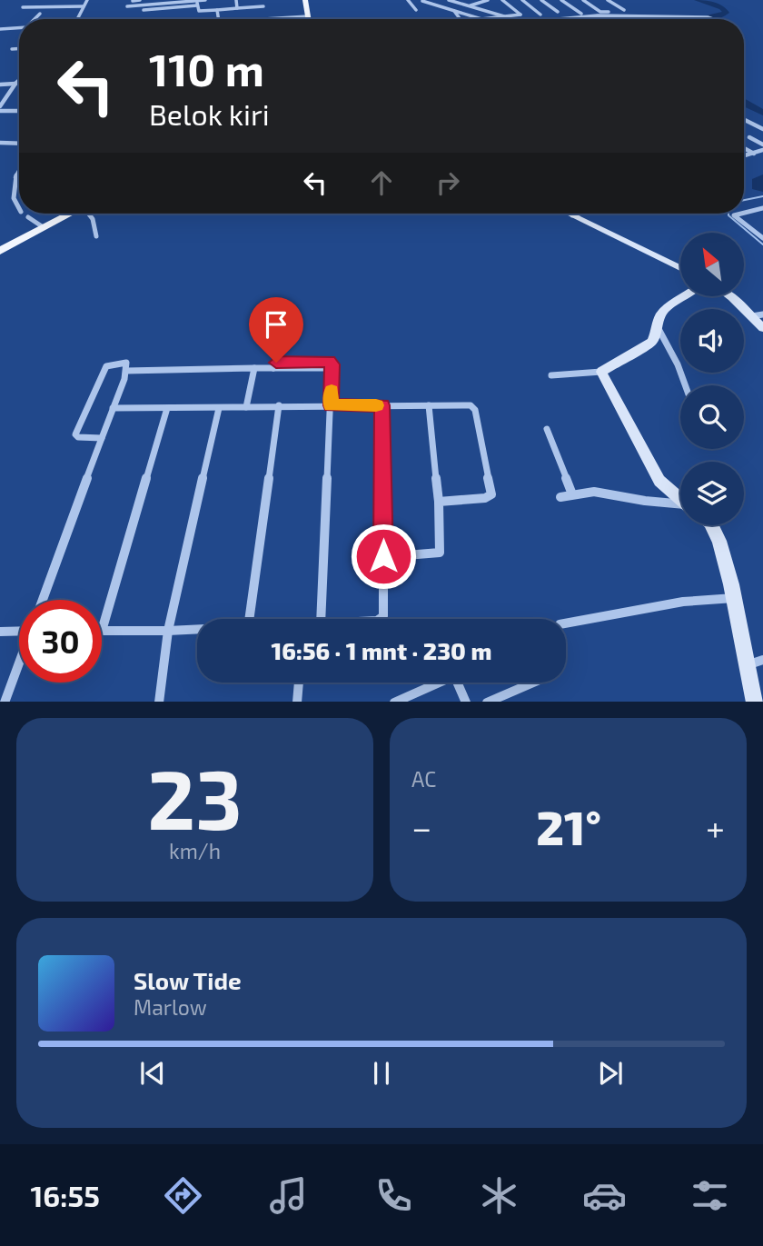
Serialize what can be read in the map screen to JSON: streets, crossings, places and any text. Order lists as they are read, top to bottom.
{
  "north": "top left",
  "page": {
    "turn": ["110 m", "Belok kiri"],
    "limit": "30",
    "trip": "16:56 · 1 mnt · 230 m",
    "tile": [
      ["23", "km/h"],
      "AC"
    ],
    "heat": ["−", "21°", "+"],
    "song": ["Slow Tide", "Marlow"],
    "tabs": "16:55"
  }
}
